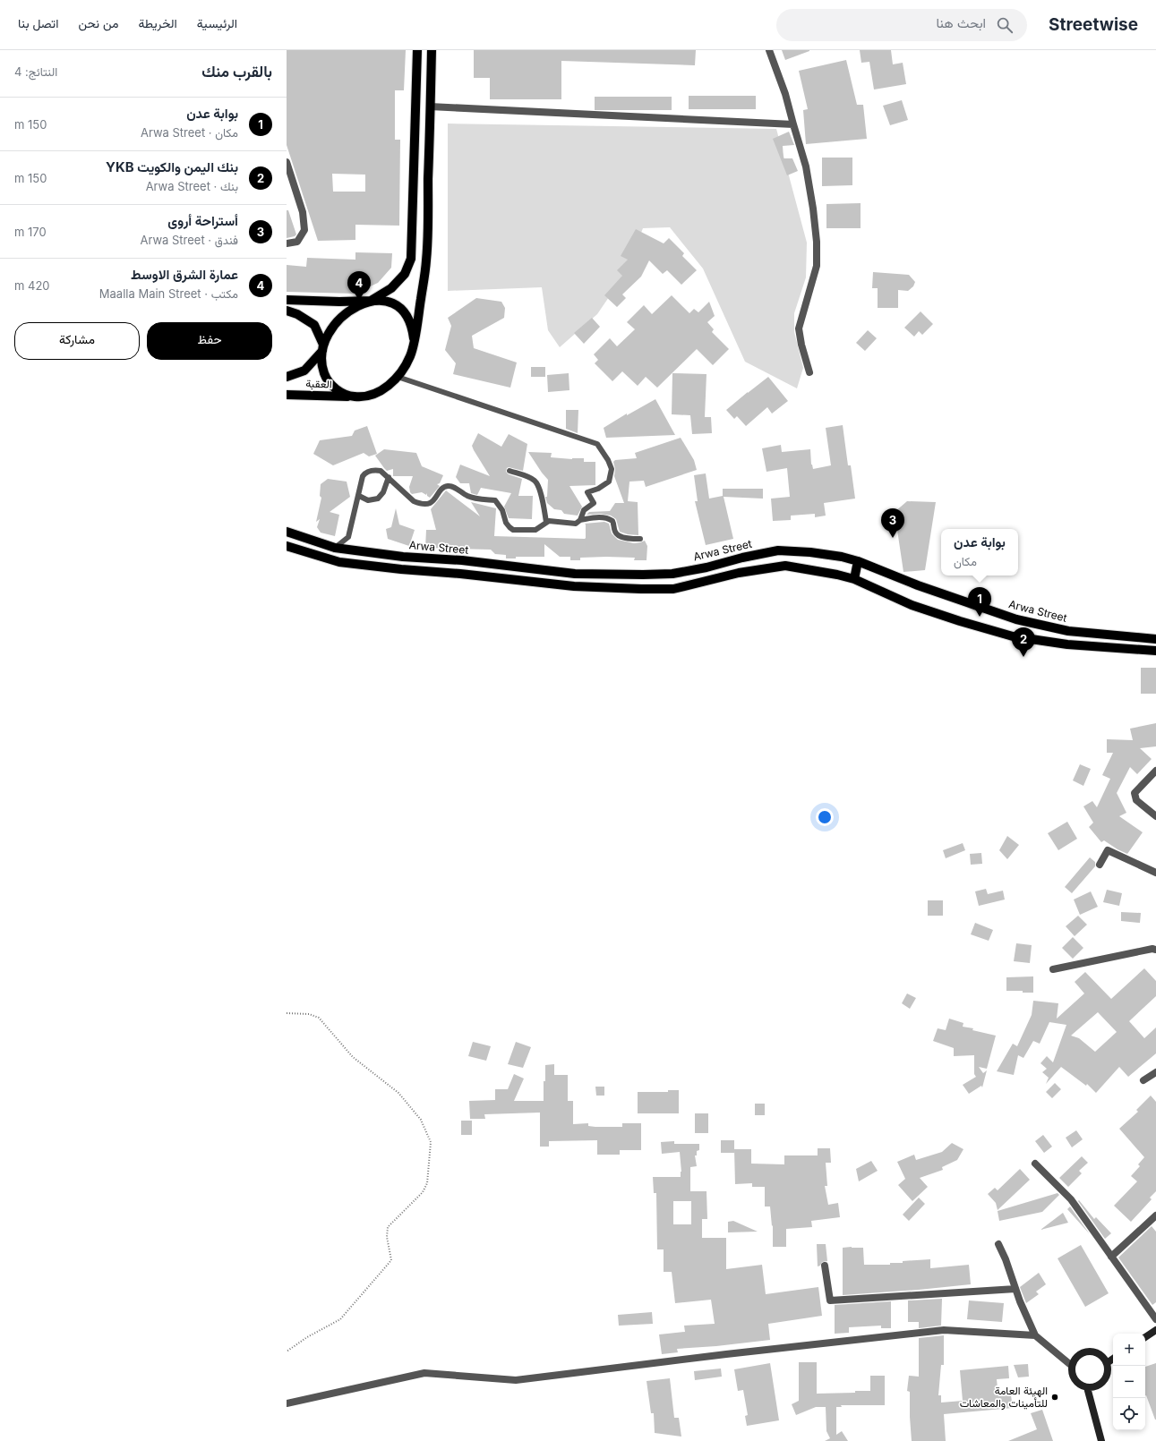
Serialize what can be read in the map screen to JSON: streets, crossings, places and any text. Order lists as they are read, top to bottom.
{
  "streets": {
    "main road": ["العقبة", "Arwa Street"]
  },
  "places": ["الهيئة العامة للتأمينات والمعاشات"],
  "page": {
    "header": "Streetwise",
    "search": "ابحث هنا",
    "nav": [
      "الرئيسية",
      "الخريطة",
      "من نحن",
      "اتصل بنا"
    ],
    "heading": ["بالقرب منك", "النتائج: 4"],
    "list": [
      {
        "mark": "1",
        "name": "بوابة عدن",
        "note": "مكان · Arwa Street",
        "value": "150 m"
      },
      {
        "mark": "2",
        "name": "بنك اليمن والكويت YKB",
        "note": "بنك · Arwa Street",
        "value": "150 m"
      },
      {
        "mark": "3",
        "name": "أستراحة أروى",
        "note": "فندق · Arwa Street",
        "value": "170 m"
      },
      {
        "mark": "4",
        "name": "عمارة الشرق الاوسط",
        "note": "مكتب · Maalla Main Street",
        "value": "420 m"
      }
    ],
    "pins": [
      "4",
      "3",
      "1",
      "2"
    ],
    "buttons": ["حفظ", "مشاركة"],
    "popup": ["بوابة عدن", "مكان"],
    "map_buttons": ["+", "−"]
  }
}
